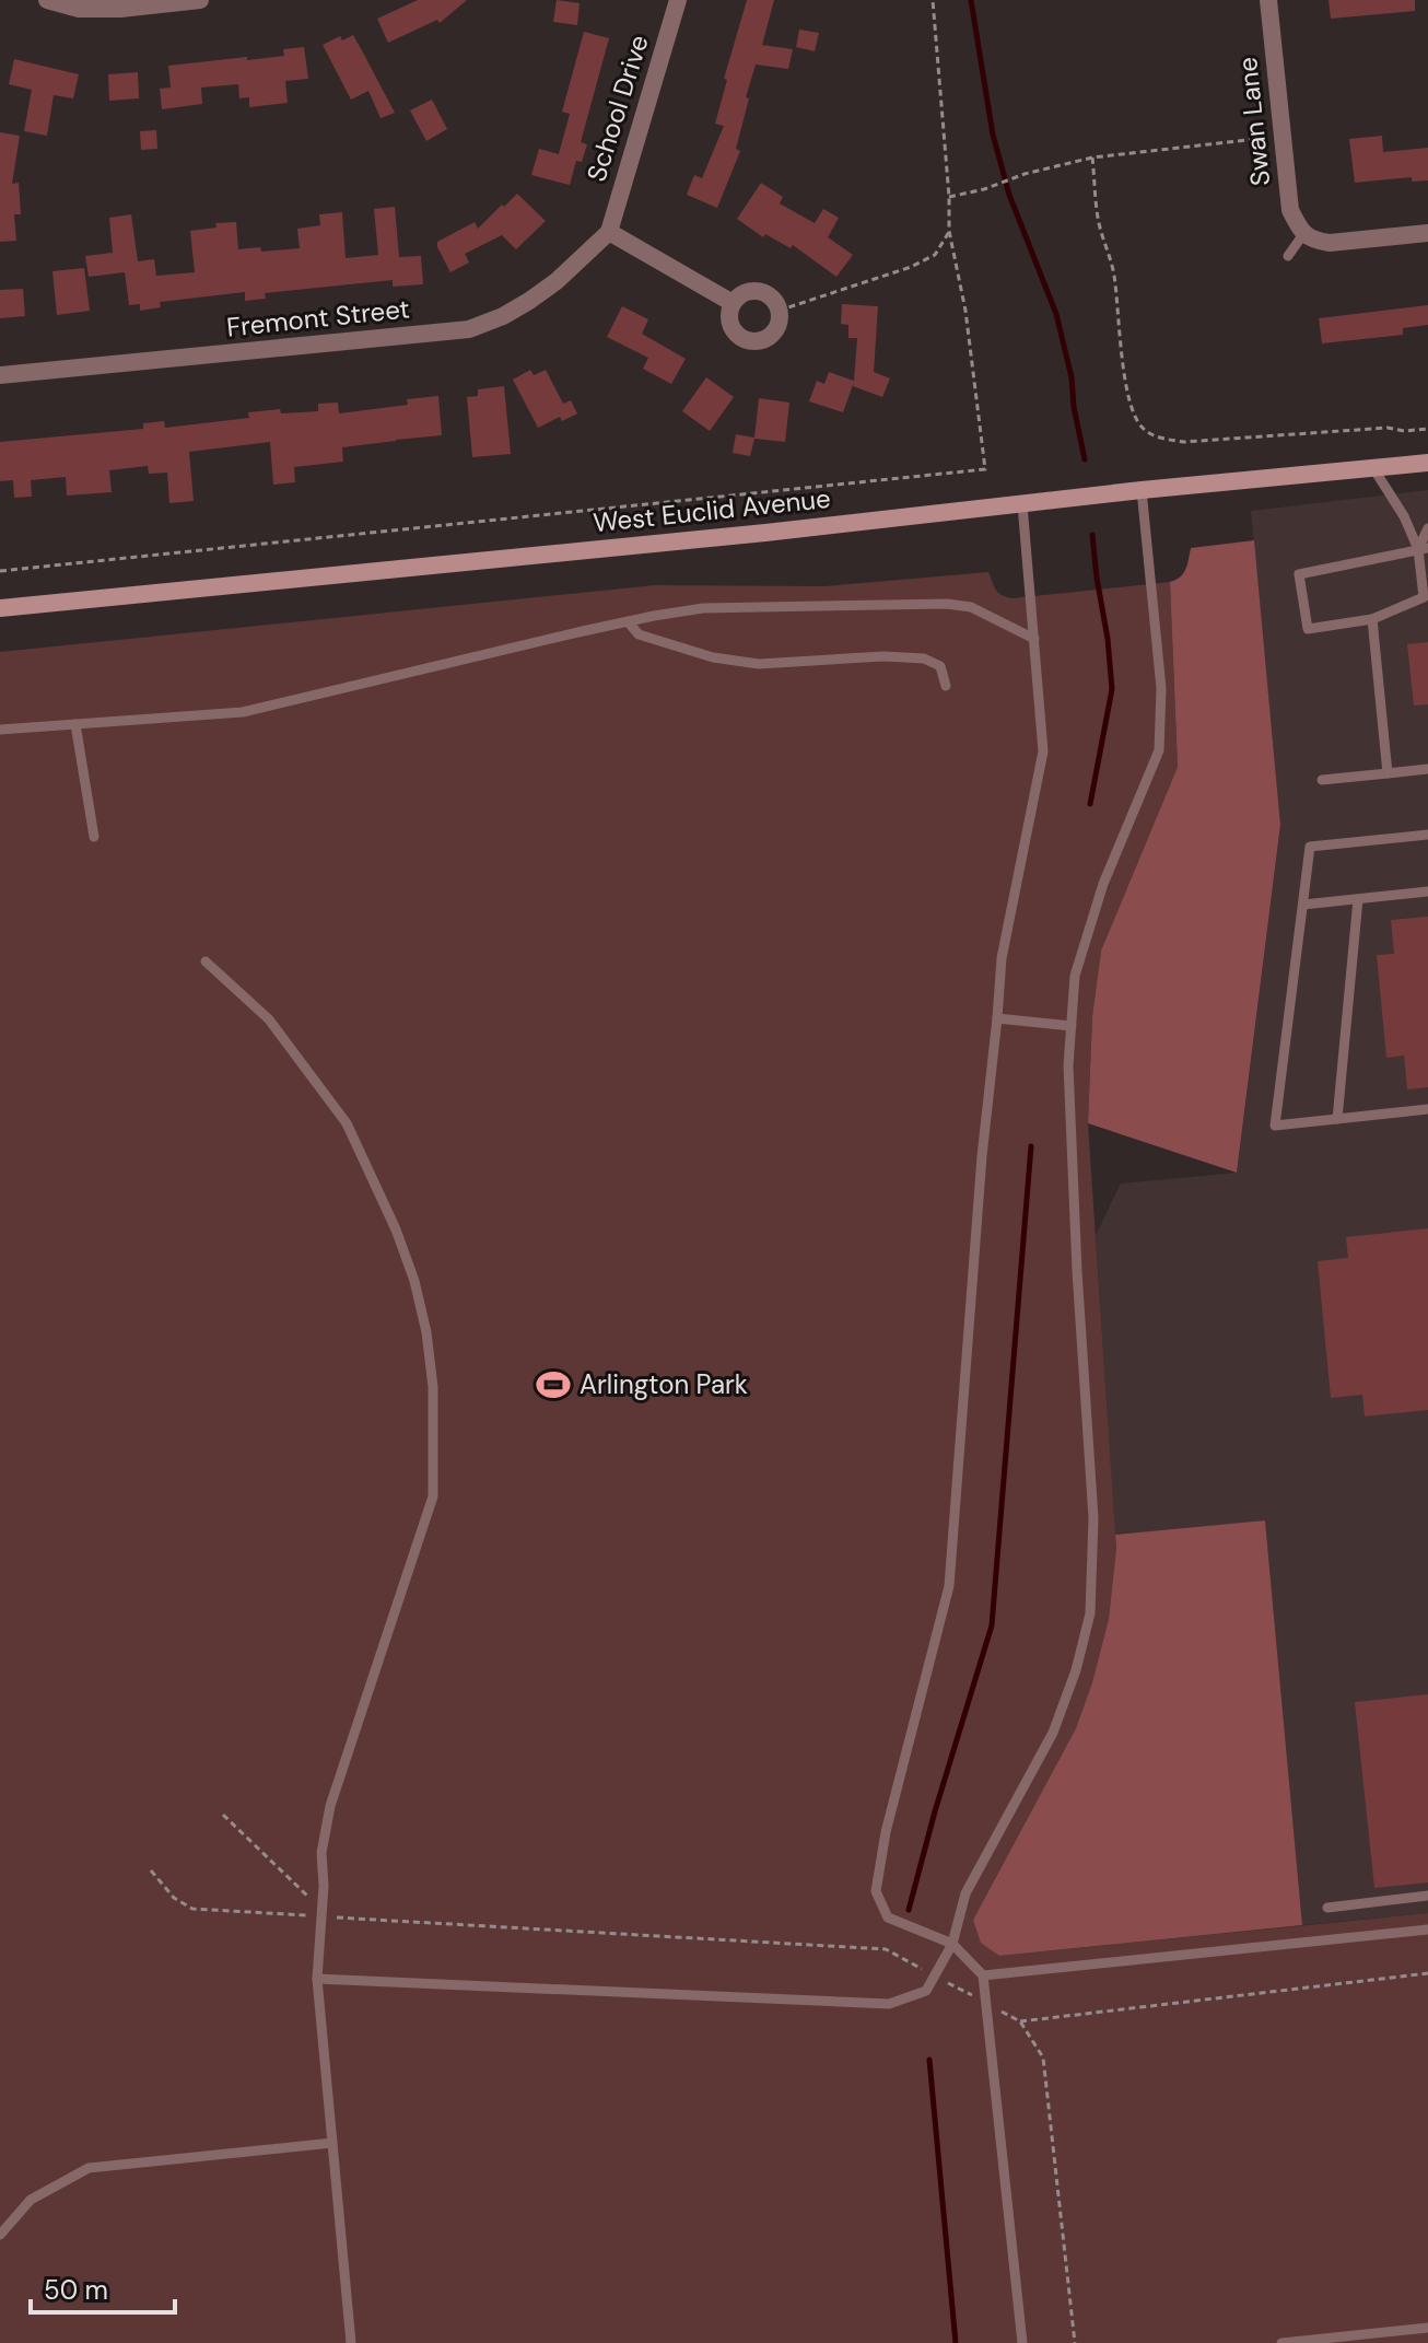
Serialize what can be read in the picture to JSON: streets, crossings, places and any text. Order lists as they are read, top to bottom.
{
  "streets": {
    "main road": ["West Euclid Avenue"],
    "street": ["School Drive", "Swan Lane", "Fremont Street"]
  },
  "crossings": [
    ["School Drive", "Fremont Street"]
  ],
  "places": {
    "sports": ["Arlington Park"]
  },
  "scale_bar": "50 m"
}
